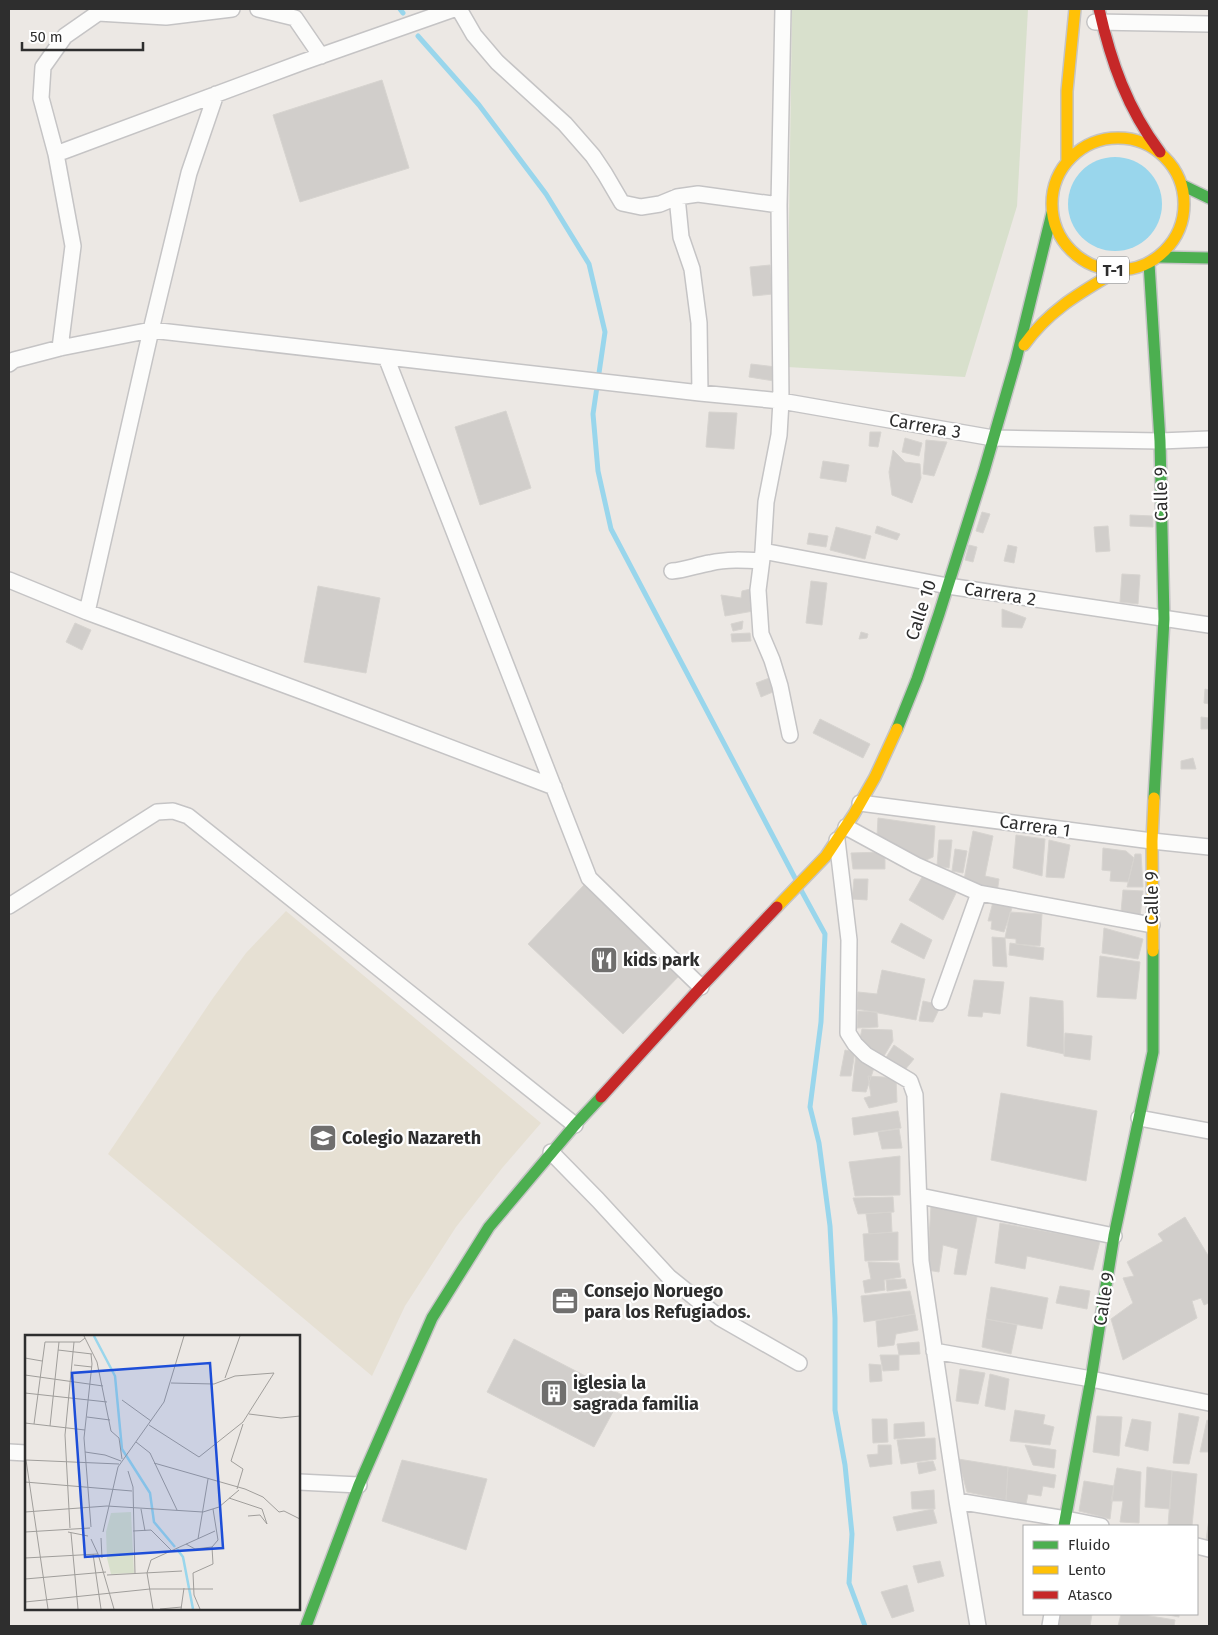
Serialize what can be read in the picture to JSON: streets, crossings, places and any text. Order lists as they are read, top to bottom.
{
  "streets": {
    "main road": ["T-1", "Calle 9", "Calle 10"],
    "street": ["Carrera 3", "Carrera 2", "Carrera 1"]
  },
  "crossings": [
    ["T-1", "Calle 9"],
    ["T-1", "Calle 10"],
    ["Carrera 3", "Calle 9"],
    ["Carrera 3", "Calle 10"],
    ["Calle 9", "Carrera 2"],
    ["Calle 9", "Calle 10"],
    ["Calle 9", "Carrera 1"],
    ["Carrera 2", "Calle 10"],
    ["Calle 10", "Carrera 1"]
  ],
  "places": {
    "restaurant": ["kids park"],
    "school or university": ["Colegio Nazareth"],
    "office": ["Consejo Noruego para los Refugiados."],
    "building": ["iglesia la sagrada familia"]
  },
  "legend": ["Fluido", "Lento", "Atasco"],
  "scale_bar": "50 m"
}
